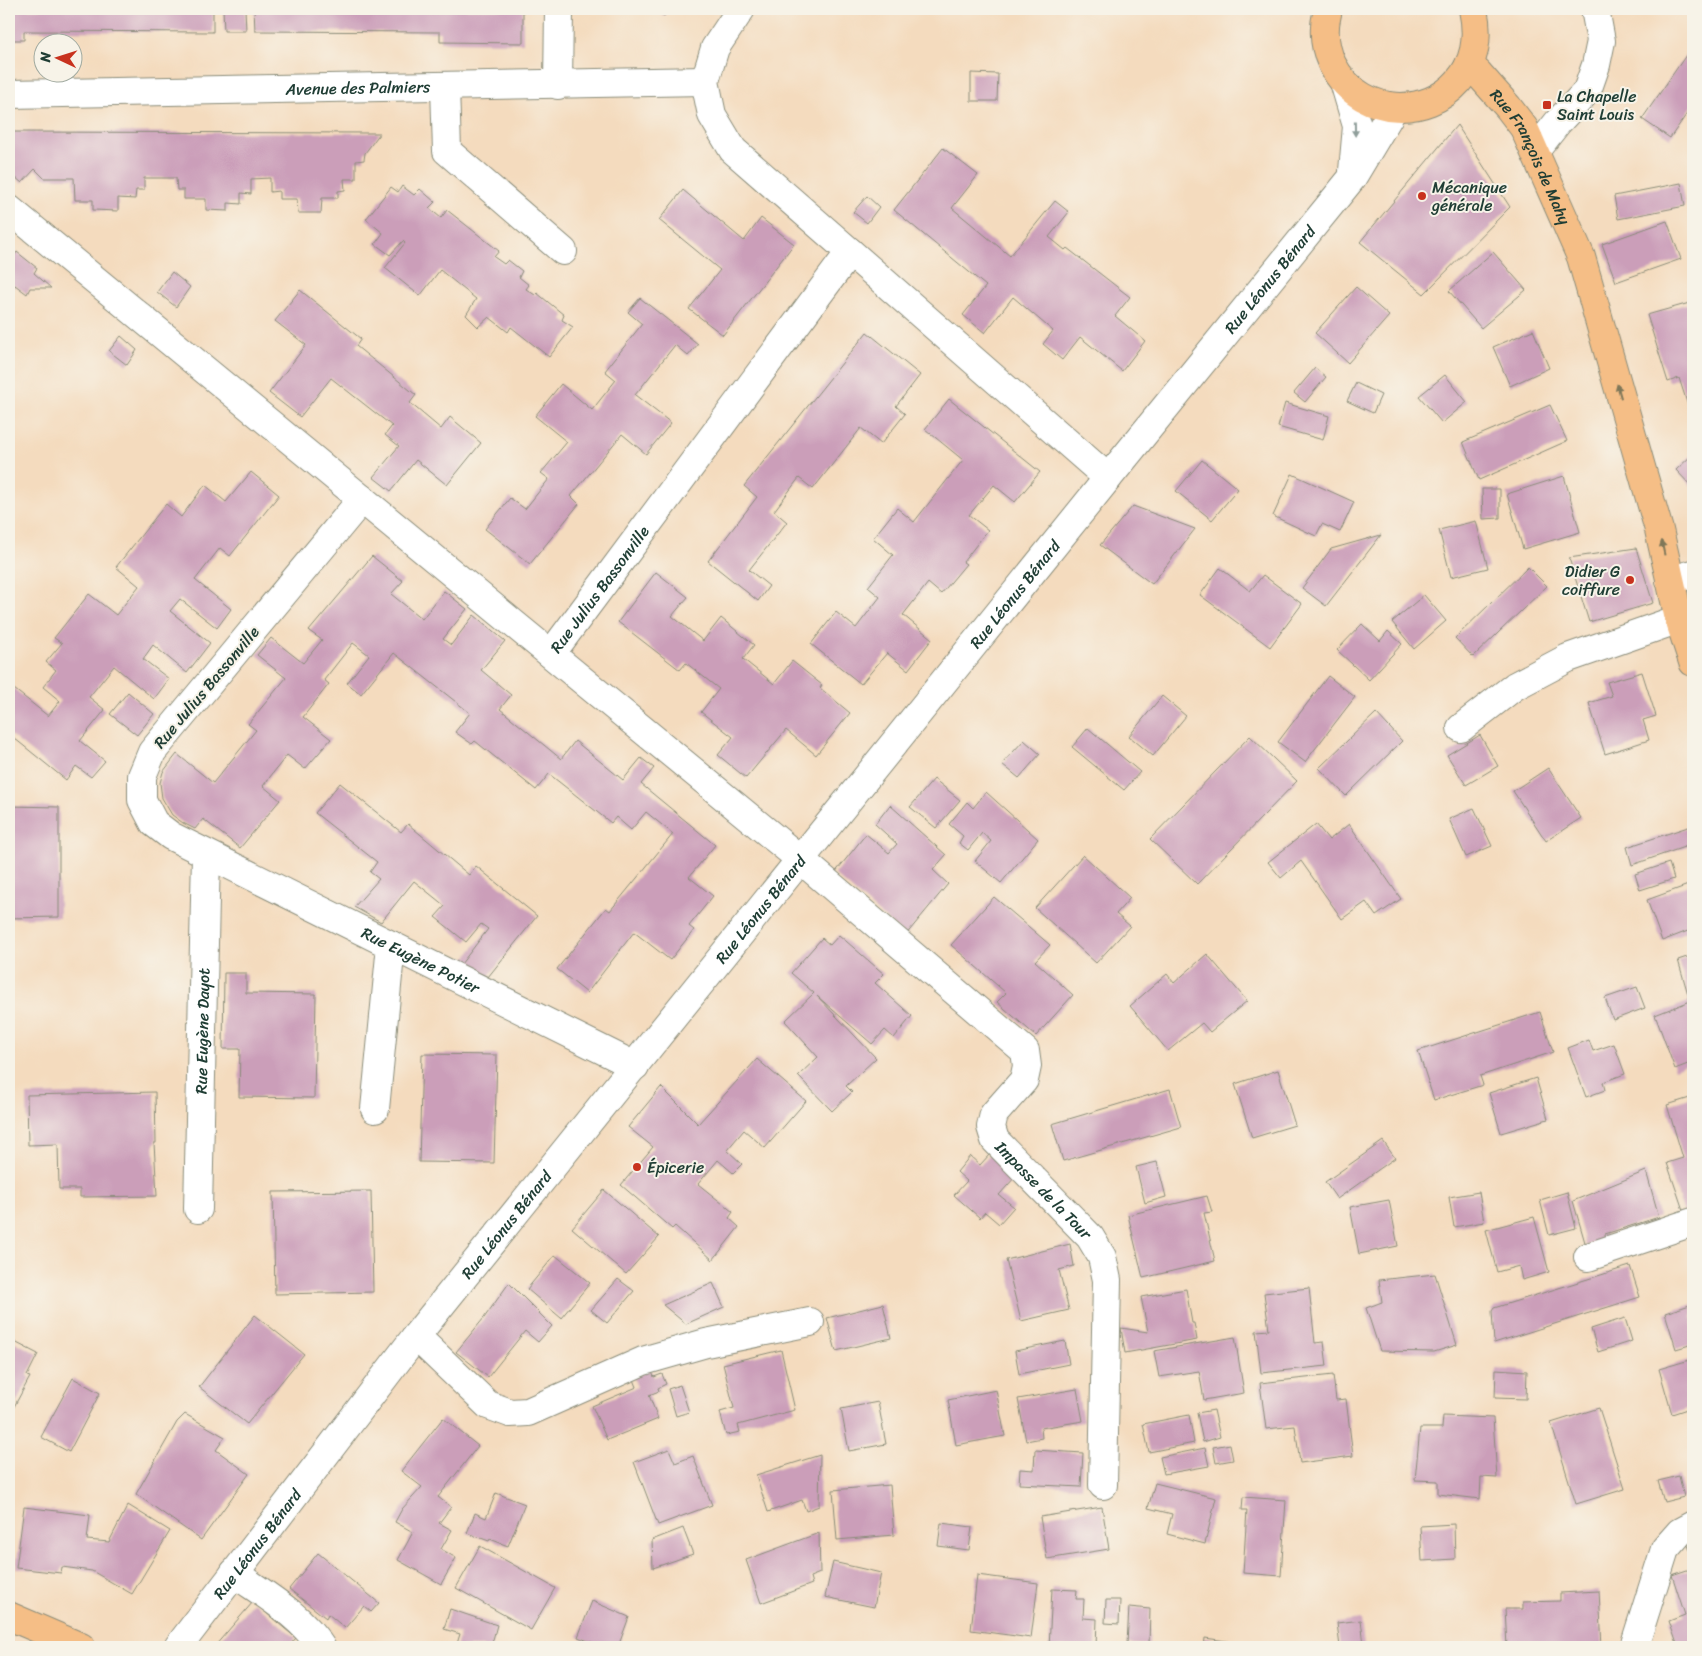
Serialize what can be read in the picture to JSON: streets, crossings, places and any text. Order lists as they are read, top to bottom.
{
  "streets": {
    "main road": ["Rue François de Mahy"],
    "street": [
      "Avenue des Palmiers",
      "Rue Léonus Bénard",
      "Rue Julius Bassonville",
      "Rue Eugène Potier",
      "Rue Eugène Dayot",
      "Impasse de la Tour"
    ]
  },
  "crossings": [
    ["Rue Léonus Bénard", "Rue Eugène Potier"],
    ["Rue Léonus Bénard", "Impasse de la Tour"],
    ["Rue Julius Bassonville", "Rue Eugène Potier"],
    ["Rue Julius Bassonville", "Rue Eugène Dayot"],
    ["Rue Eugène Potier", "Rue Eugène Dayot"]
  ],
  "one_way": ["Rue François de Mahy"],
  "places": {
    "transit": ["La Chapelle Saint Louis"],
    "other": ["Mécanique générale", "Didier G coiffure", "Épicerie"]
  },
  "north": "left"
}
